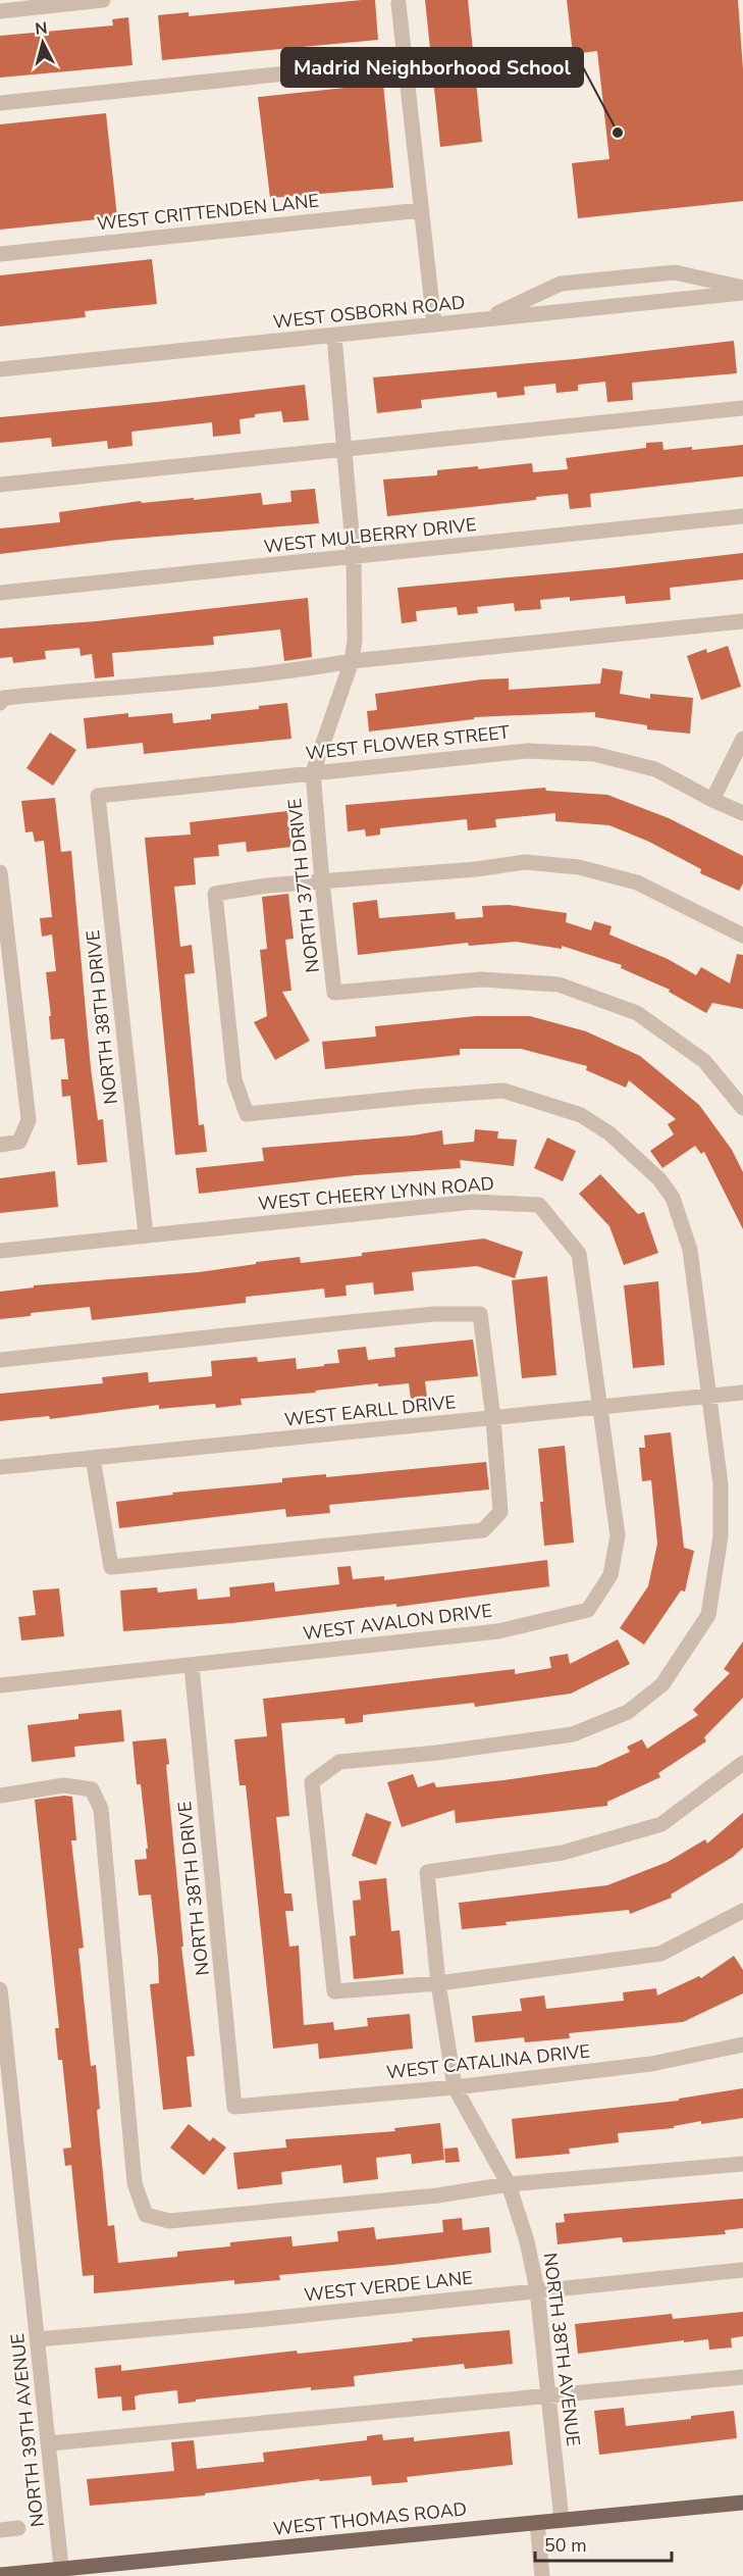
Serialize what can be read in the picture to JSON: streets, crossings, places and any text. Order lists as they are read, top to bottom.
{
  "streets": {
    "main road": ["WEST THOMAS ROAD"],
    "street": [
      "WEST CRITTENDEN LANE",
      "WEST OSBORN ROAD",
      "WEST MULBERRY DRIVE",
      "WEST FLOWER STREET",
      "NORTH 37TH DRIVE",
      "NORTH 38TH DRIVE",
      "WEST CHEERY LYNN ROAD",
      "WEST EARLL DRIVE",
      "WEST AVALON DRIVE",
      "WEST CATALINA DRIVE",
      "WEST VERDE LANE",
      "NORTH 38TH AVENUE",
      "NORTH 39TH AVENUE"
    ]
  },
  "crossings": [
    ["WEST FLOWER STREET", "NORTH 37TH DRIVE"],
    ["WEST FLOWER STREET", "NORTH 38TH DRIVE"],
    ["NORTH 38TH DRIVE", "WEST CHEERY LYNN ROAD"],
    ["NORTH 38TH DRIVE", "WEST AVALON DRIVE"],
    ["NORTH 38TH DRIVE", "WEST CATALINA DRIVE"],
    ["WEST CHEERY LYNN ROAD", "WEST EARLL DRIVE"],
    ["WEST CHEERY LYNN ROAD", "WEST AVALON DRIVE"],
    ["WEST EARLL DRIVE", "WEST AVALON DRIVE"],
    ["WEST CATALINA DRIVE", "NORTH 38TH AVENUE"],
    ["WEST VERDE LANE", "NORTH 38TH AVENUE"],
    ["WEST VERDE LANE", "NORTH 39TH AVENUE"],
    ["NORTH 38TH AVENUE", "WEST THOMAS ROAD"],
    ["NORTH 39TH AVENUE", "WEST THOMAS ROAD"]
  ],
  "places": ["Madrid Neighborhood School"],
  "scale_bar": "50 m",
  "north": "top"
}
